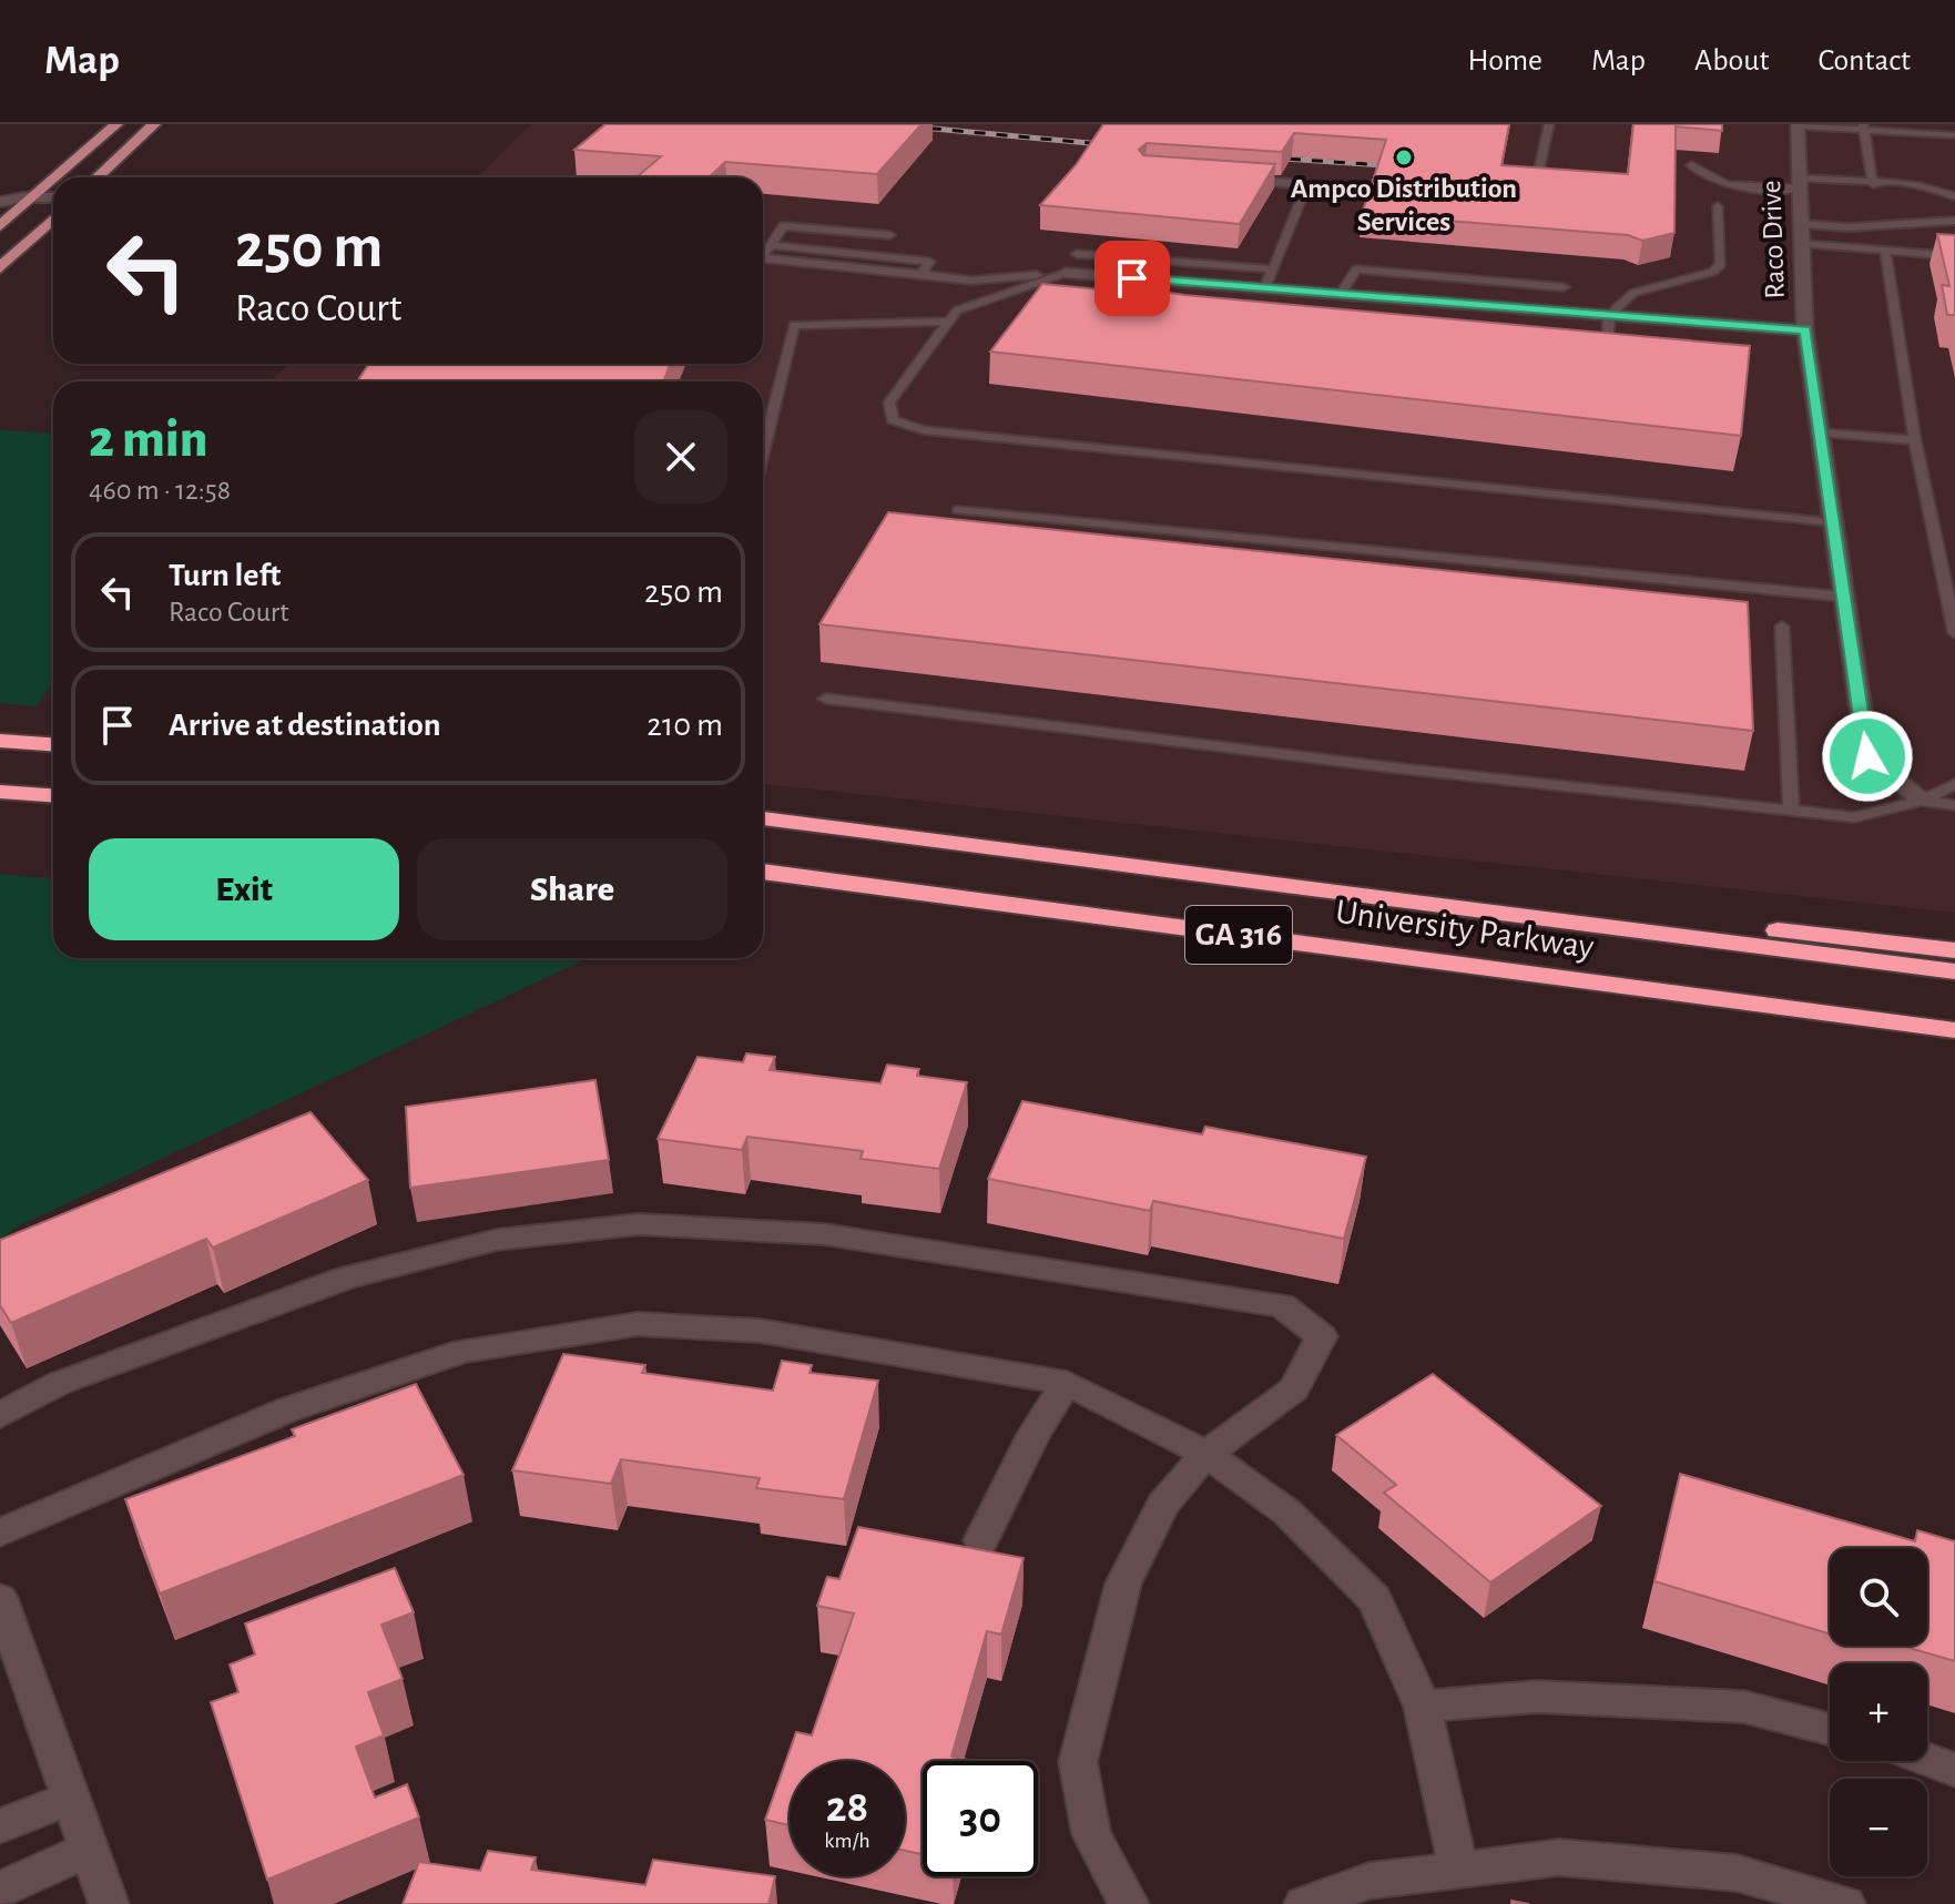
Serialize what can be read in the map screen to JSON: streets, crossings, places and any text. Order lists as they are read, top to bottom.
{
  "streets": {
    "highway": ["University Parkway", "GA 316"],
    "street": ["Raco Drive"]
  },
  "places": ["Ampco Distribution Services"],
  "page": {
    "header": "Map",
    "nav": [
      "Home",
      "Map",
      "About",
      "Contact"
    ],
    "turn": ["250 m", "Raco Court"],
    "heading": ["2 min", "460 m · 12:58"],
    "list": [
      {
        "name": "Turn left",
        "note": "Raco Court",
        "value": "250 m"
      },
      {
        "name": "Arrive at destination",
        "value": "210 m"
      }
    ],
    "buttons": ["Exit", "Share"],
    "map_buttons": ["+", "−"],
    "speed": "28 km/h",
    "limit": "30"
  }
}
